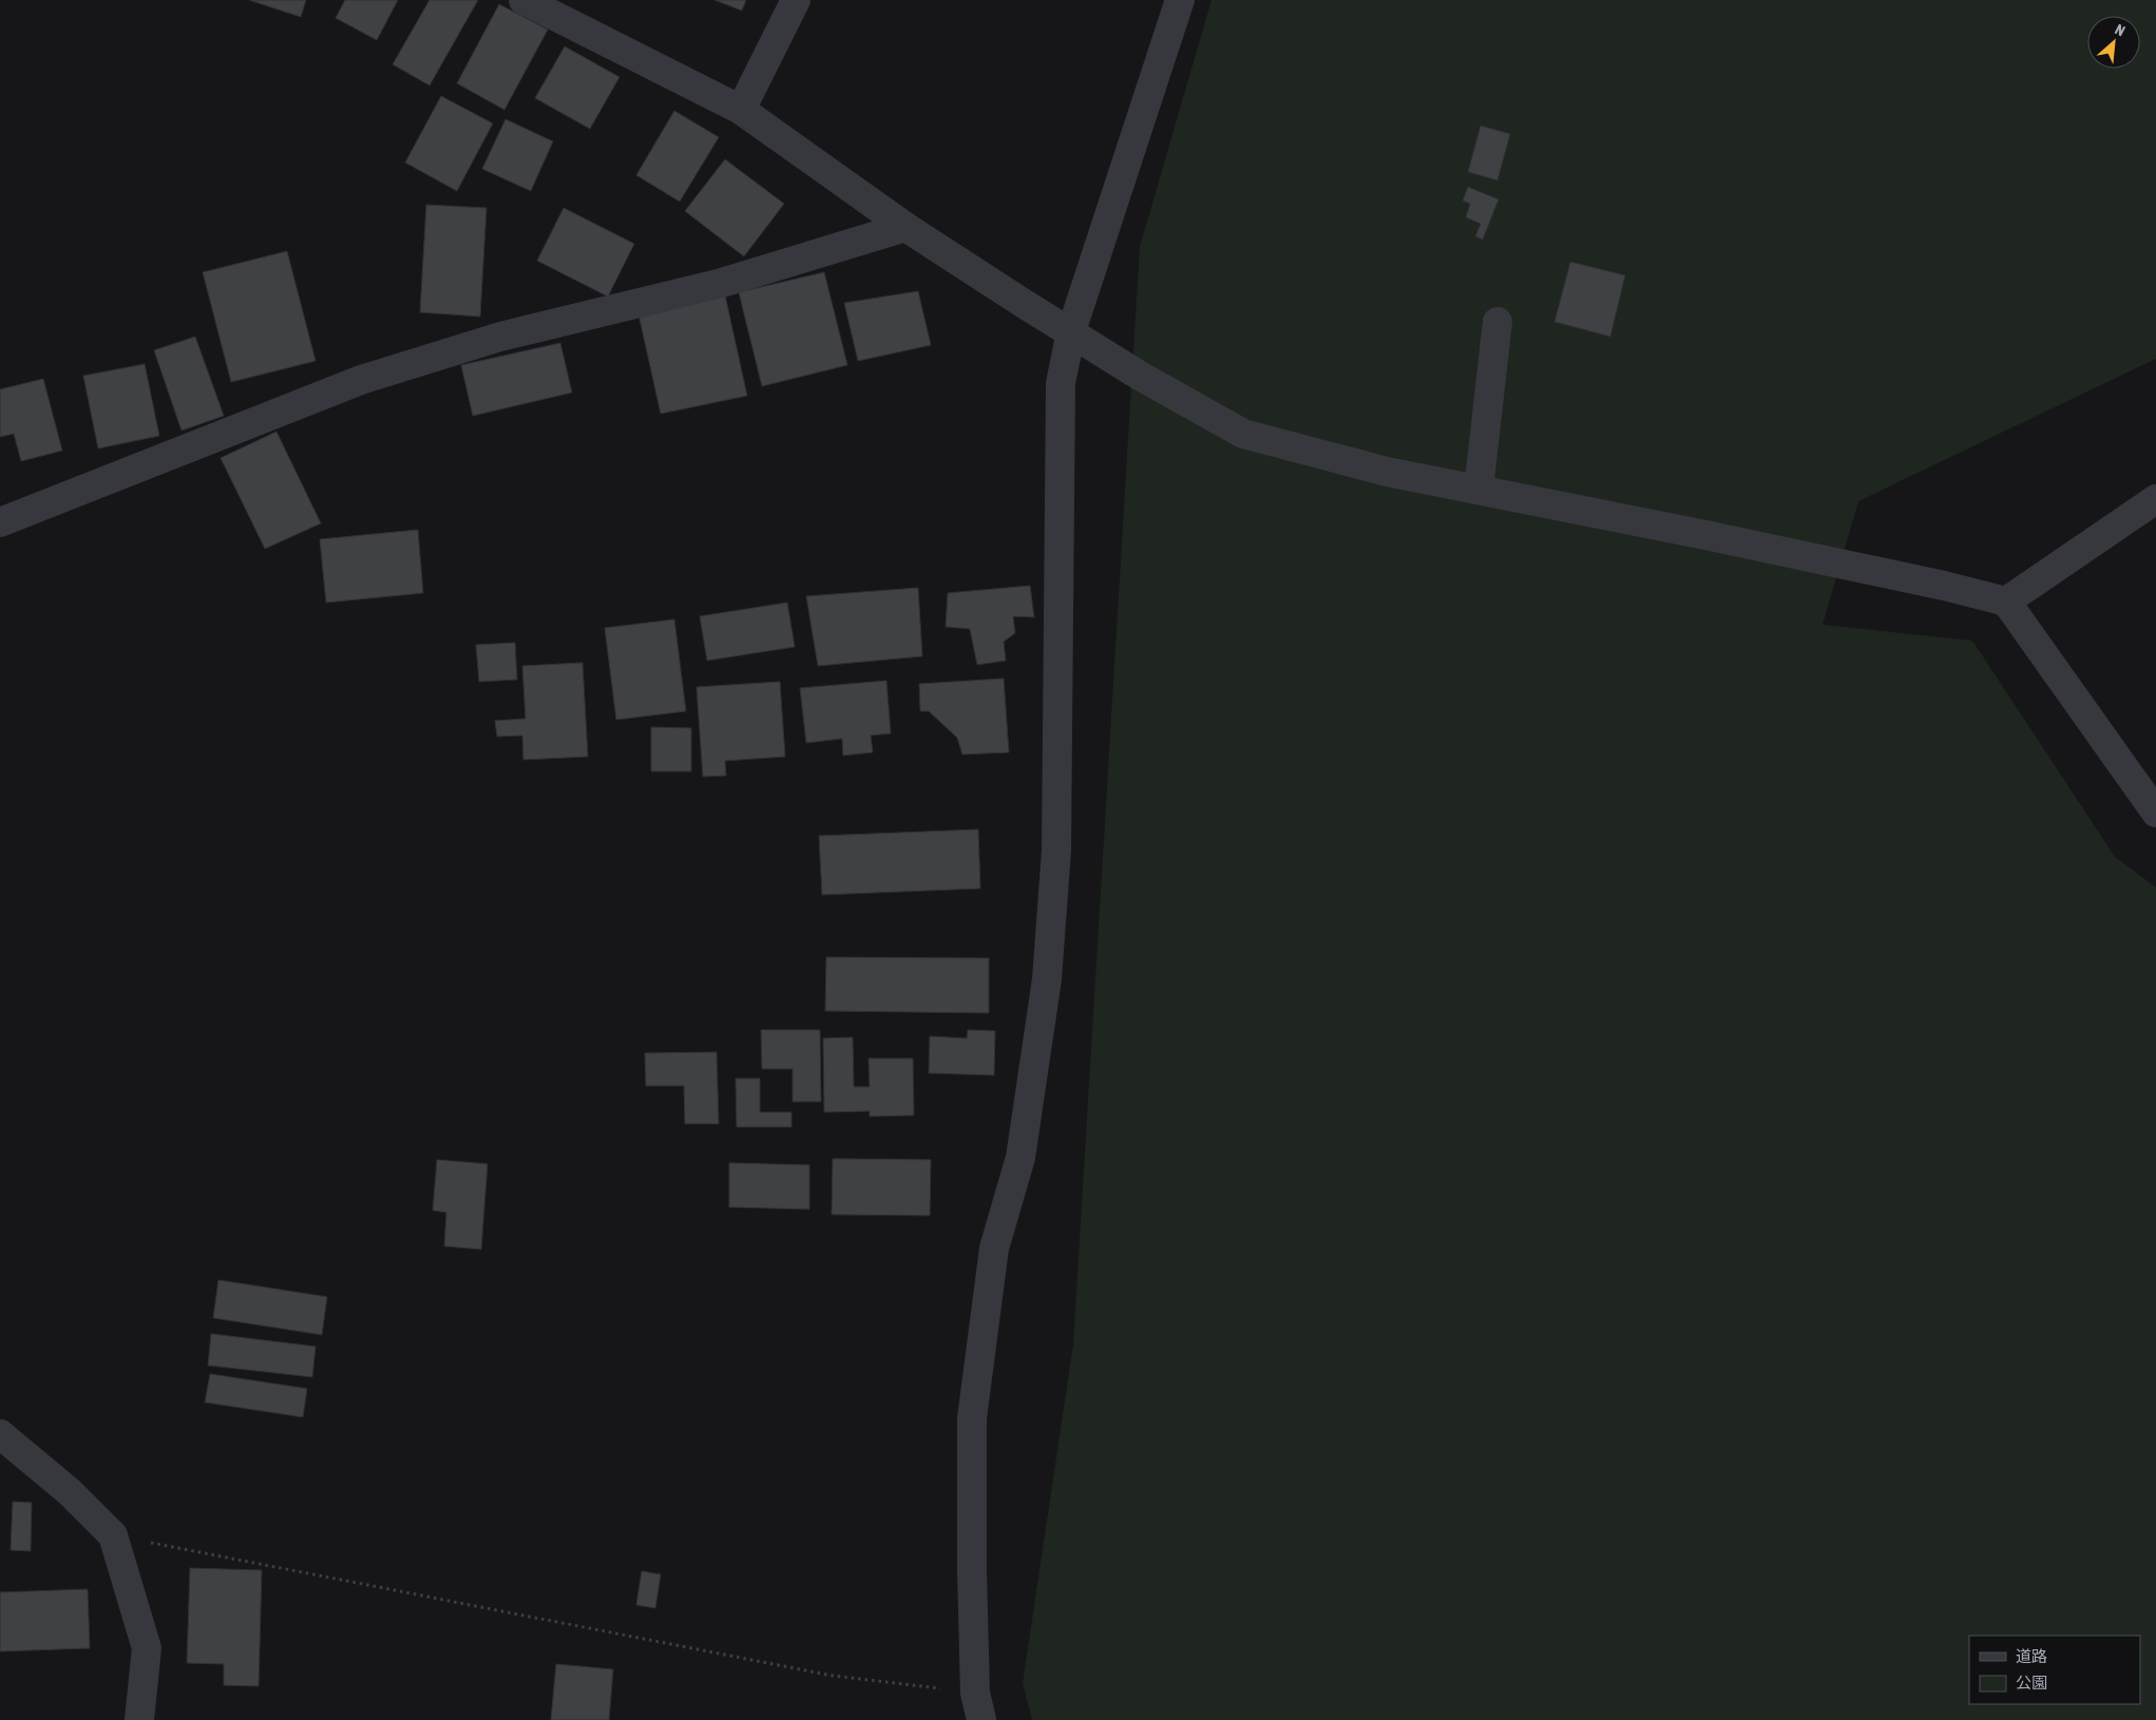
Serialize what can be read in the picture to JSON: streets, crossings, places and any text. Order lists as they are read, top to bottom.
{
  "legend": ["道路", "公園"],
  "north": "top right"
}
